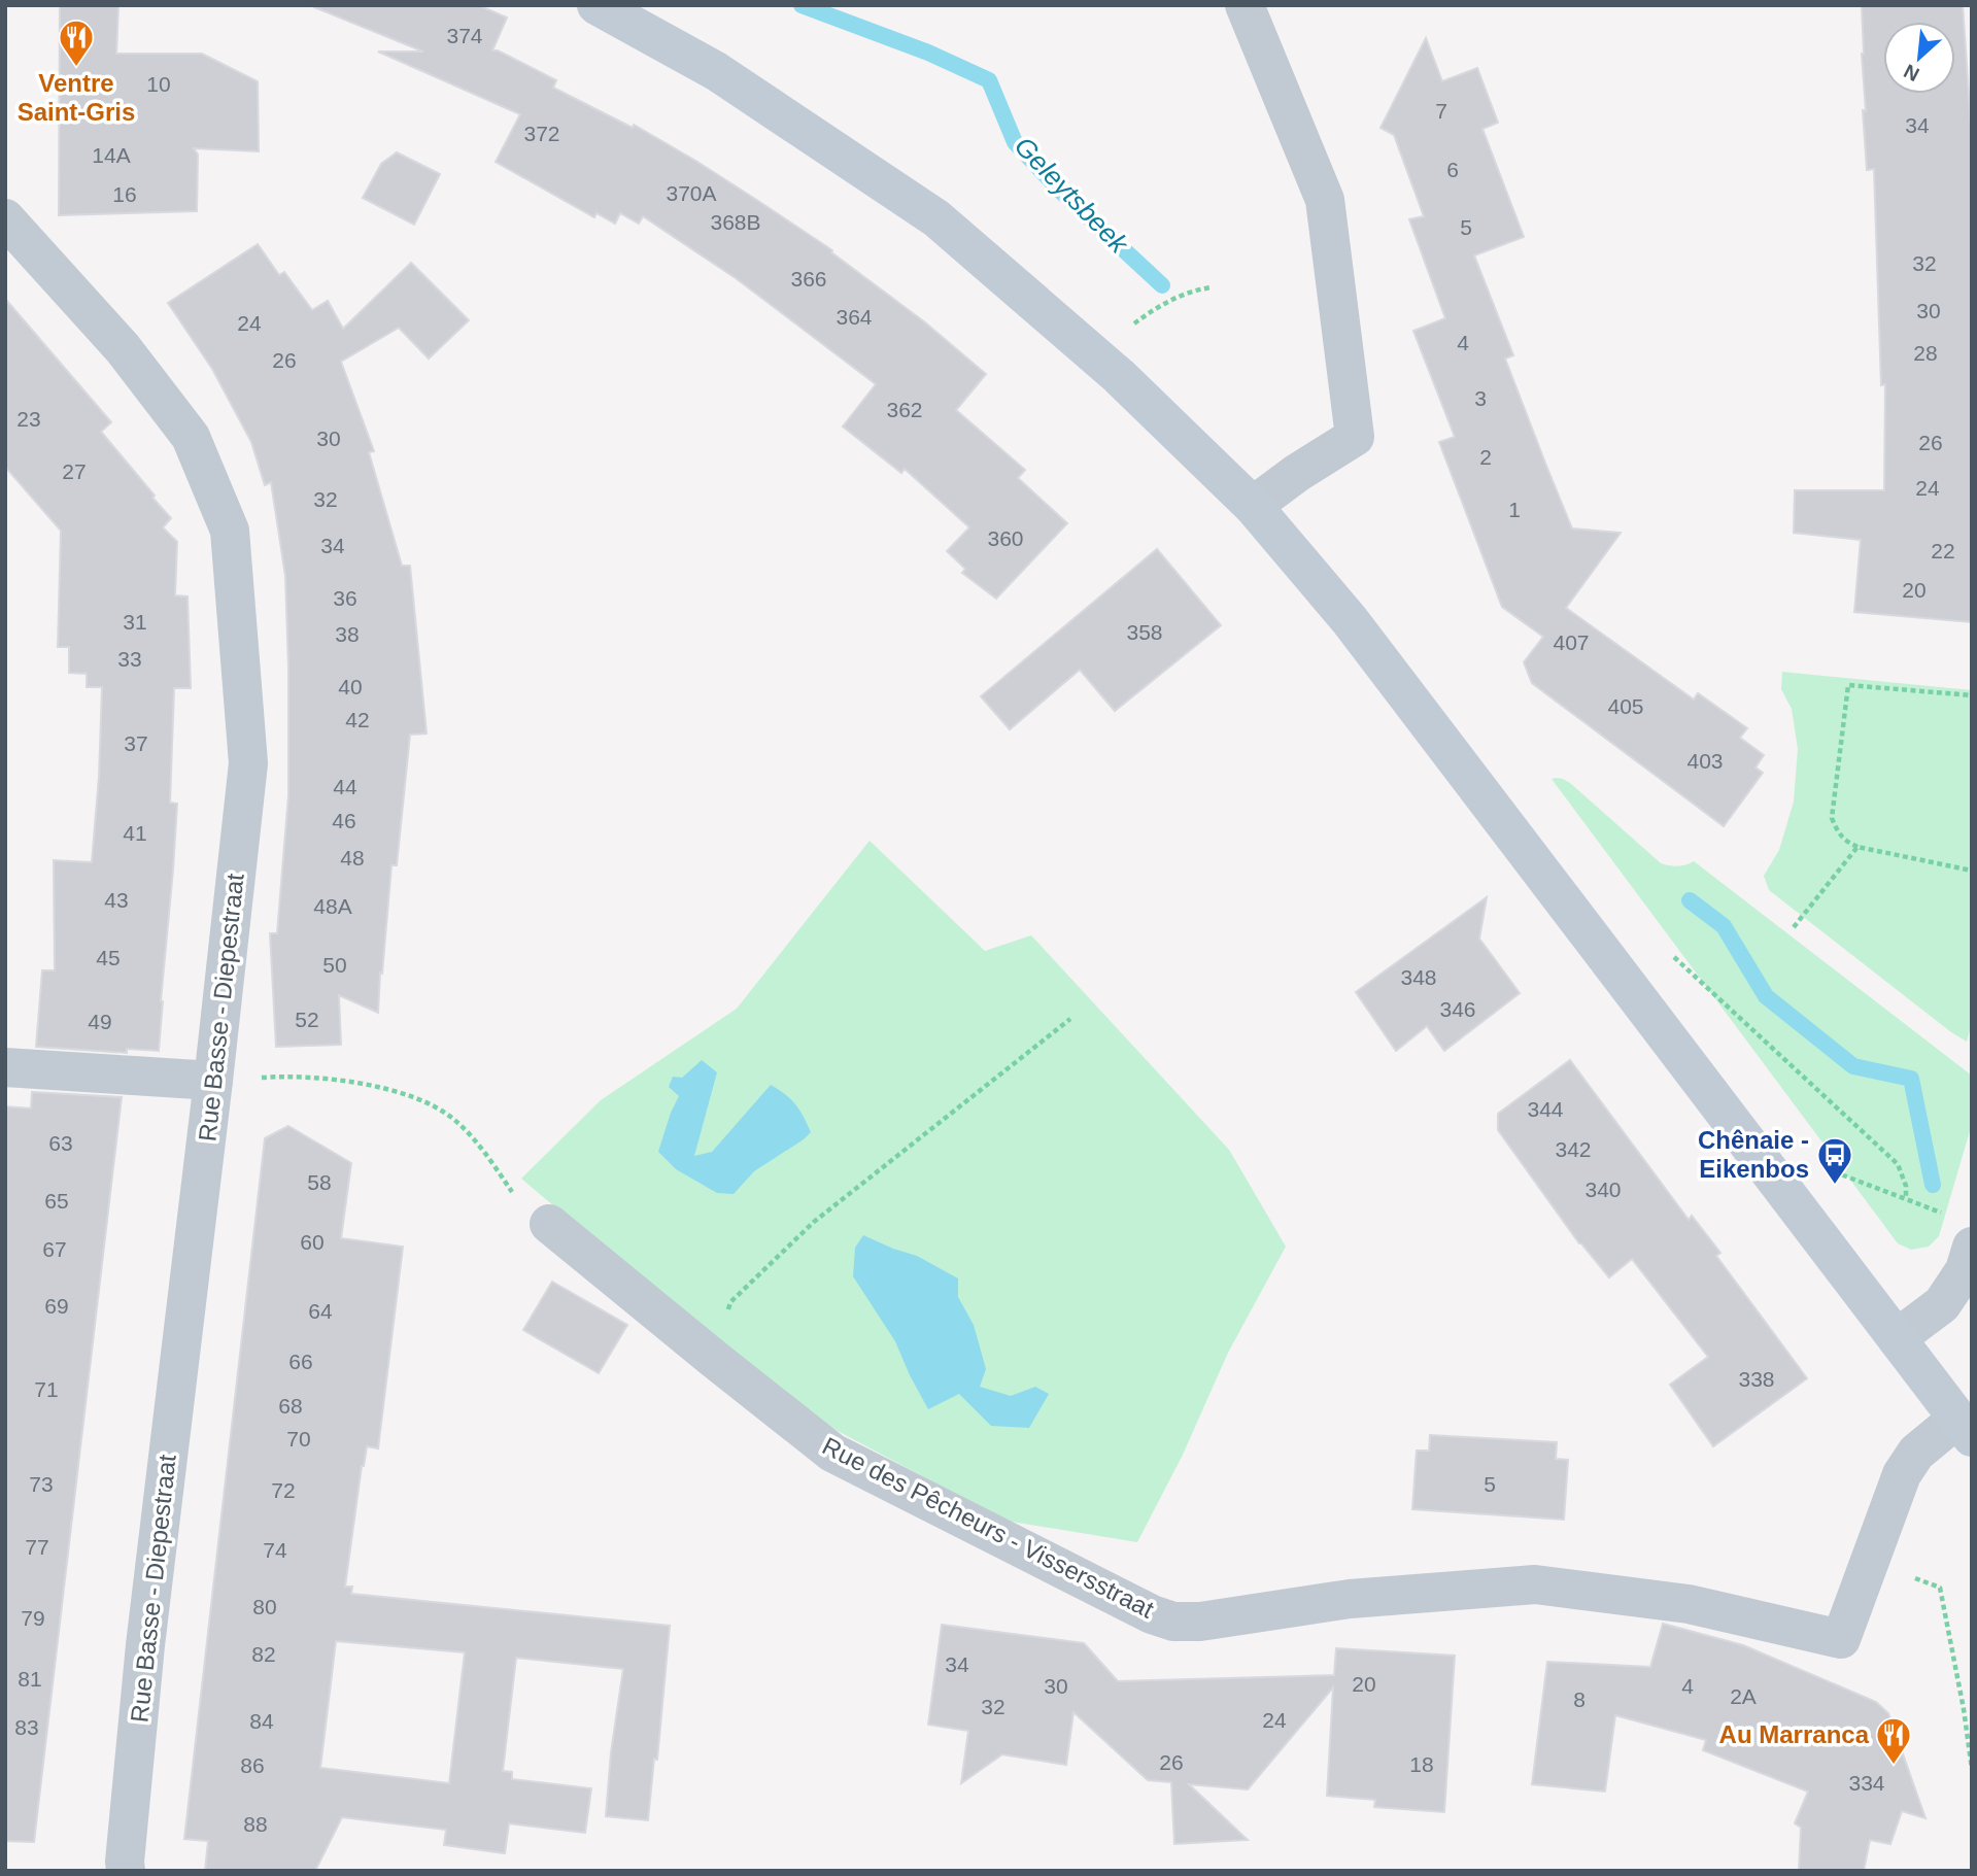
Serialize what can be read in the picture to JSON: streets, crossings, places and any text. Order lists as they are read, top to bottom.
{
  "streets": {
    "street": ["Rue Basse - Diepestraat", "Rue des Pêcheurs - Vissersstraat"]
  },
  "water": ["Geleytsbeek"],
  "places": {
    "restaurant": ["Ventre Saint-Gris", "Au Marranca"],
    "bus stop": ["Chênaie - Eikenbos"]
  },
  "house_numbers": [
    "374",
    "10",
    "7",
    "34",
    "372",
    "14A",
    "6",
    "370A",
    "16",
    "368B",
    "5",
    "32",
    "366",
    "30",
    "364",
    "24",
    "4",
    "28",
    "26",
    "3",
    "362",
    "23",
    "30",
    "26",
    "2",
    "27",
    "24",
    "32",
    "1",
    "360",
    "34",
    "22",
    "20",
    "36",
    "31",
    "358",
    "38",
    "407",
    "33",
    "40",
    "405",
    "42",
    "37",
    "403",
    "44",
    "46",
    "41",
    "48",
    "43",
    "48A",
    "45",
    "50",
    "348",
    "346",
    "52",
    "49",
    "344",
    "63",
    "342",
    "58",
    "340",
    "65",
    "60",
    "67",
    "69",
    "64",
    "66",
    "338",
    "71",
    "68",
    "70",
    "73",
    "5",
    "72",
    "77",
    "74",
    "80",
    "79",
    "82",
    "34",
    "81",
    "20",
    "30",
    "4",
    "2A",
    "8",
    "32",
    "24",
    "84",
    "83",
    "26",
    "18",
    "86",
    "334",
    "88"
  ],
  "north": "bottom left"
}
